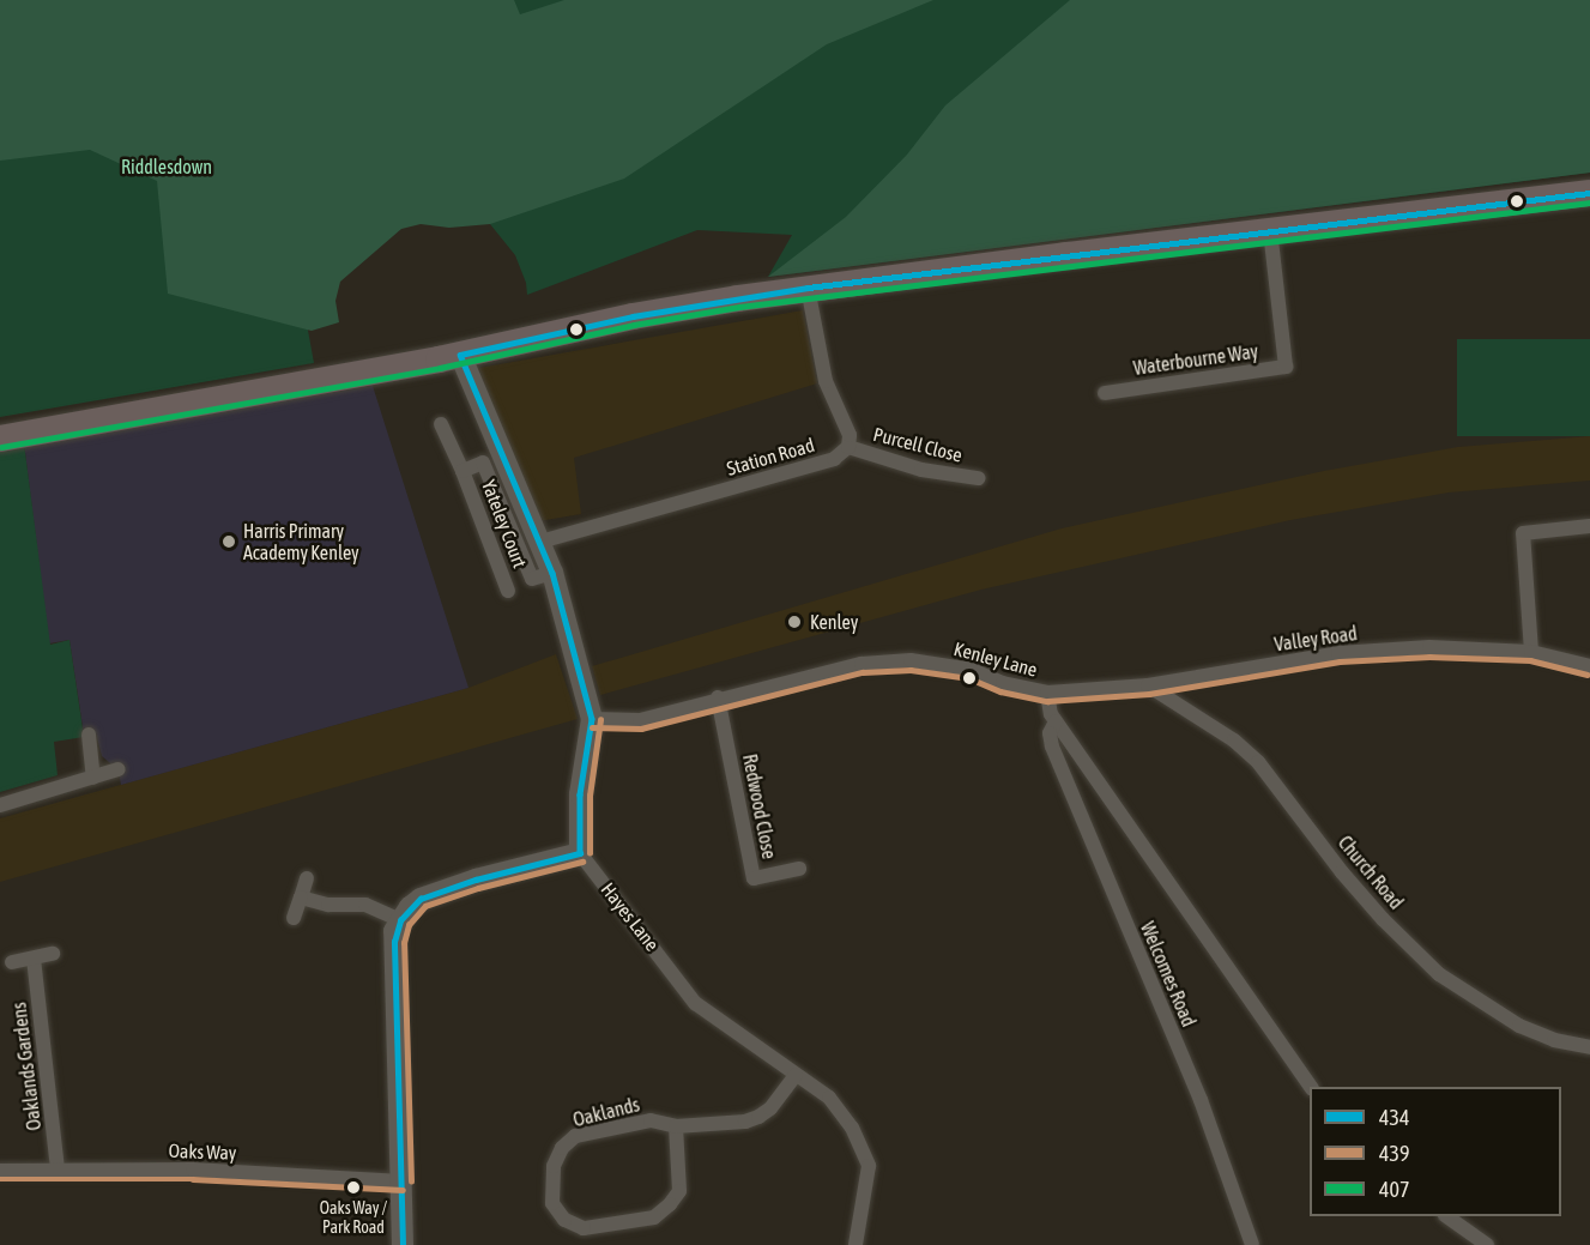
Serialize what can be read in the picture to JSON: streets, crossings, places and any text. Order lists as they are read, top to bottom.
{
  "streets": {
    "street": [
      "Waterbourne Way",
      "Purcell Close",
      "Station Road",
      "Yateley Court",
      "Valley Road",
      "Kenley Lane",
      "Redwood Close",
      "Church Road",
      "Hayes Lane",
      "Welcomes Road",
      "Oaklands Gardens",
      "Oaklands",
      "Oaks Way"
    ]
  },
  "crossings": [
    ["Purcell Close", "Station Road"],
    ["Valley Road", "Kenley Lane"],
    ["Valley Road", "Church Road"],
    ["Kenley Lane", "Redwood Close"],
    ["Kenley Lane", "Welcomes Road"],
    ["Hayes Lane", "Oaklands"],
    ["Oaklands Gardens", "Oaks Way"]
  ],
  "parks": ["Riddlesdown"],
  "places": ["Harris Primary Academy Kenley", "Kenley", "Oaks Way / Park Road"],
  "lines": ["transit line 434", "transit line 407", "transit line 439"],
  "legend": ["434", "439", "407"]
}
